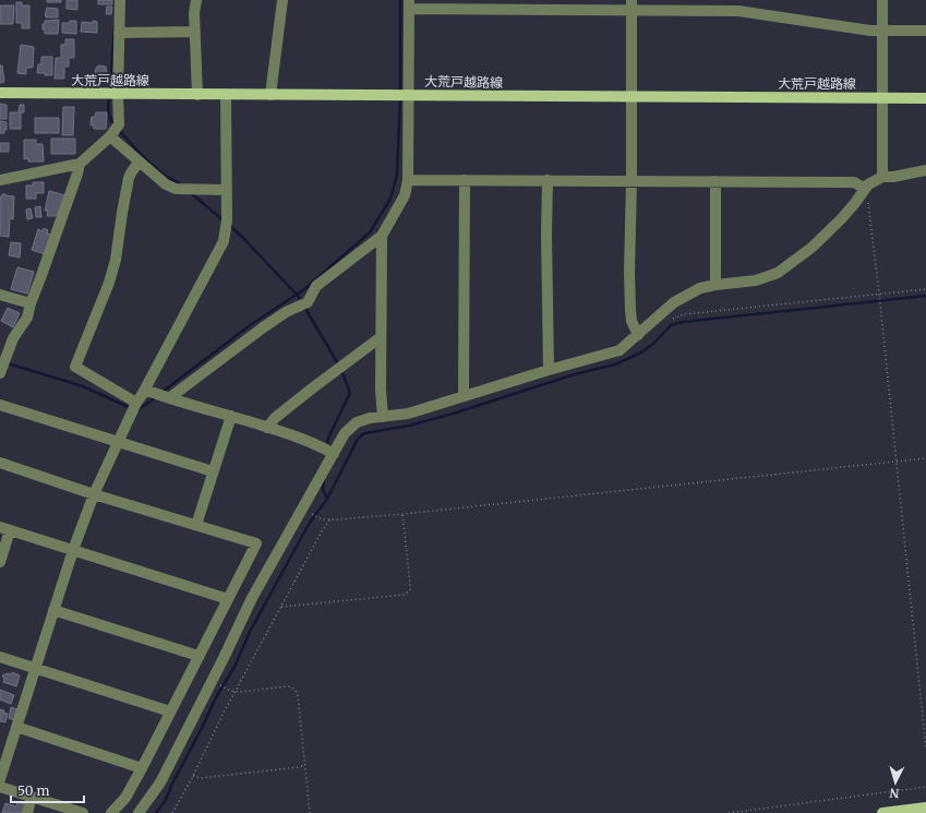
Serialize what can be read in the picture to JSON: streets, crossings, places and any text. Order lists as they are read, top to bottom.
{
  "streets": {
    "main road": ["大荒戸越路線"]
  },
  "scale_bar": "50 m",
  "north": "bottom"
}
